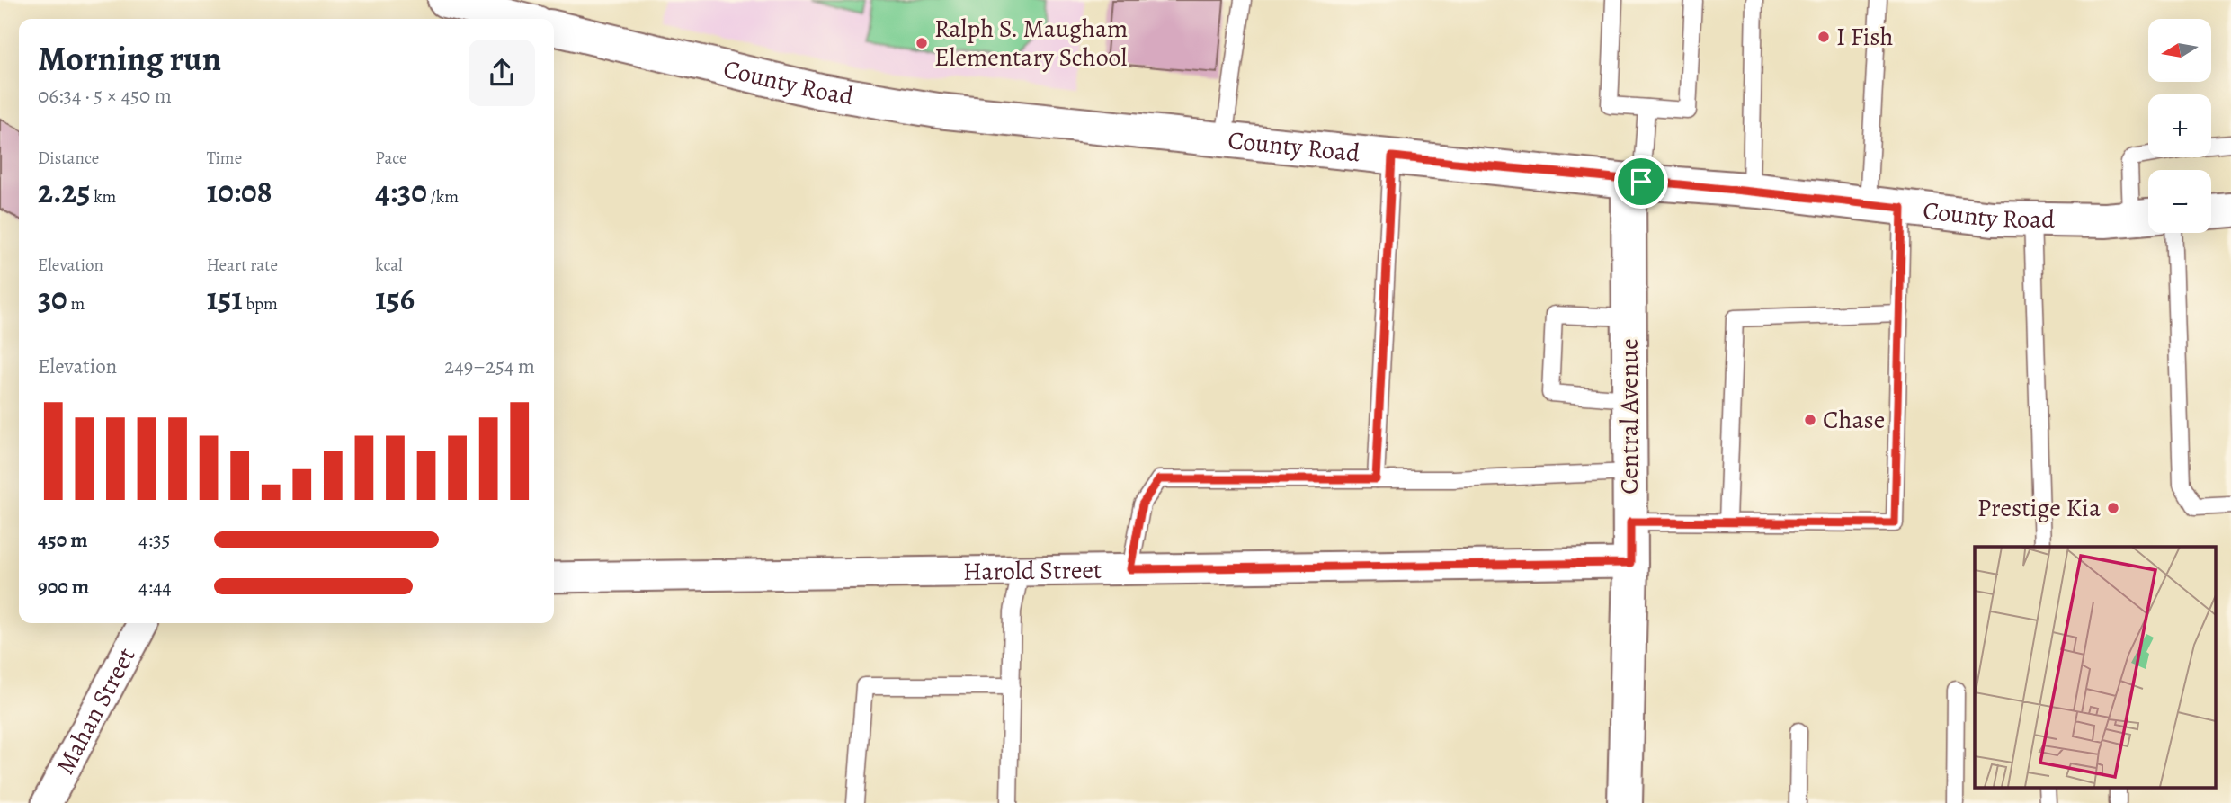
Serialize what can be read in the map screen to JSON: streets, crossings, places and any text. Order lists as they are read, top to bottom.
{
  "streets": {
    "main road": ["County Road", "Central Avenue"],
    "street": ["Harold Street", "Mahan Street"]
  },
  "crossings": [
    ["County Road", "Central Avenue"],
    ["Central Avenue", "Harold Street"]
  ],
  "places": [
    "I Fish",
    "Ralph S. Maugham Elementary School",
    "Chase",
    "Prestige Kia"
  ],
  "north": "left",
  "page": {
    "map_buttons": ["+", "−"],
    "heading": ["Morning run", "06:34 · 5 × 450 m"],
    "stats": [
      ["Distance", "2.25 km"],
      ["Time", "10:08"],
      ["Pace", "4:30 /km"],
      ["Elevation", "30 m"],
      ["Heart rate", "151 bpm"],
      ["kcal", "156"]
    ],
    "chart": ["Elevation", "249–254 m"],
    "list": [
      {
        "name": "450 m",
        "note": "4:35"
      },
      {
        "name": "900 m",
        "note": "4:44"
      }
    ]
  }
}
